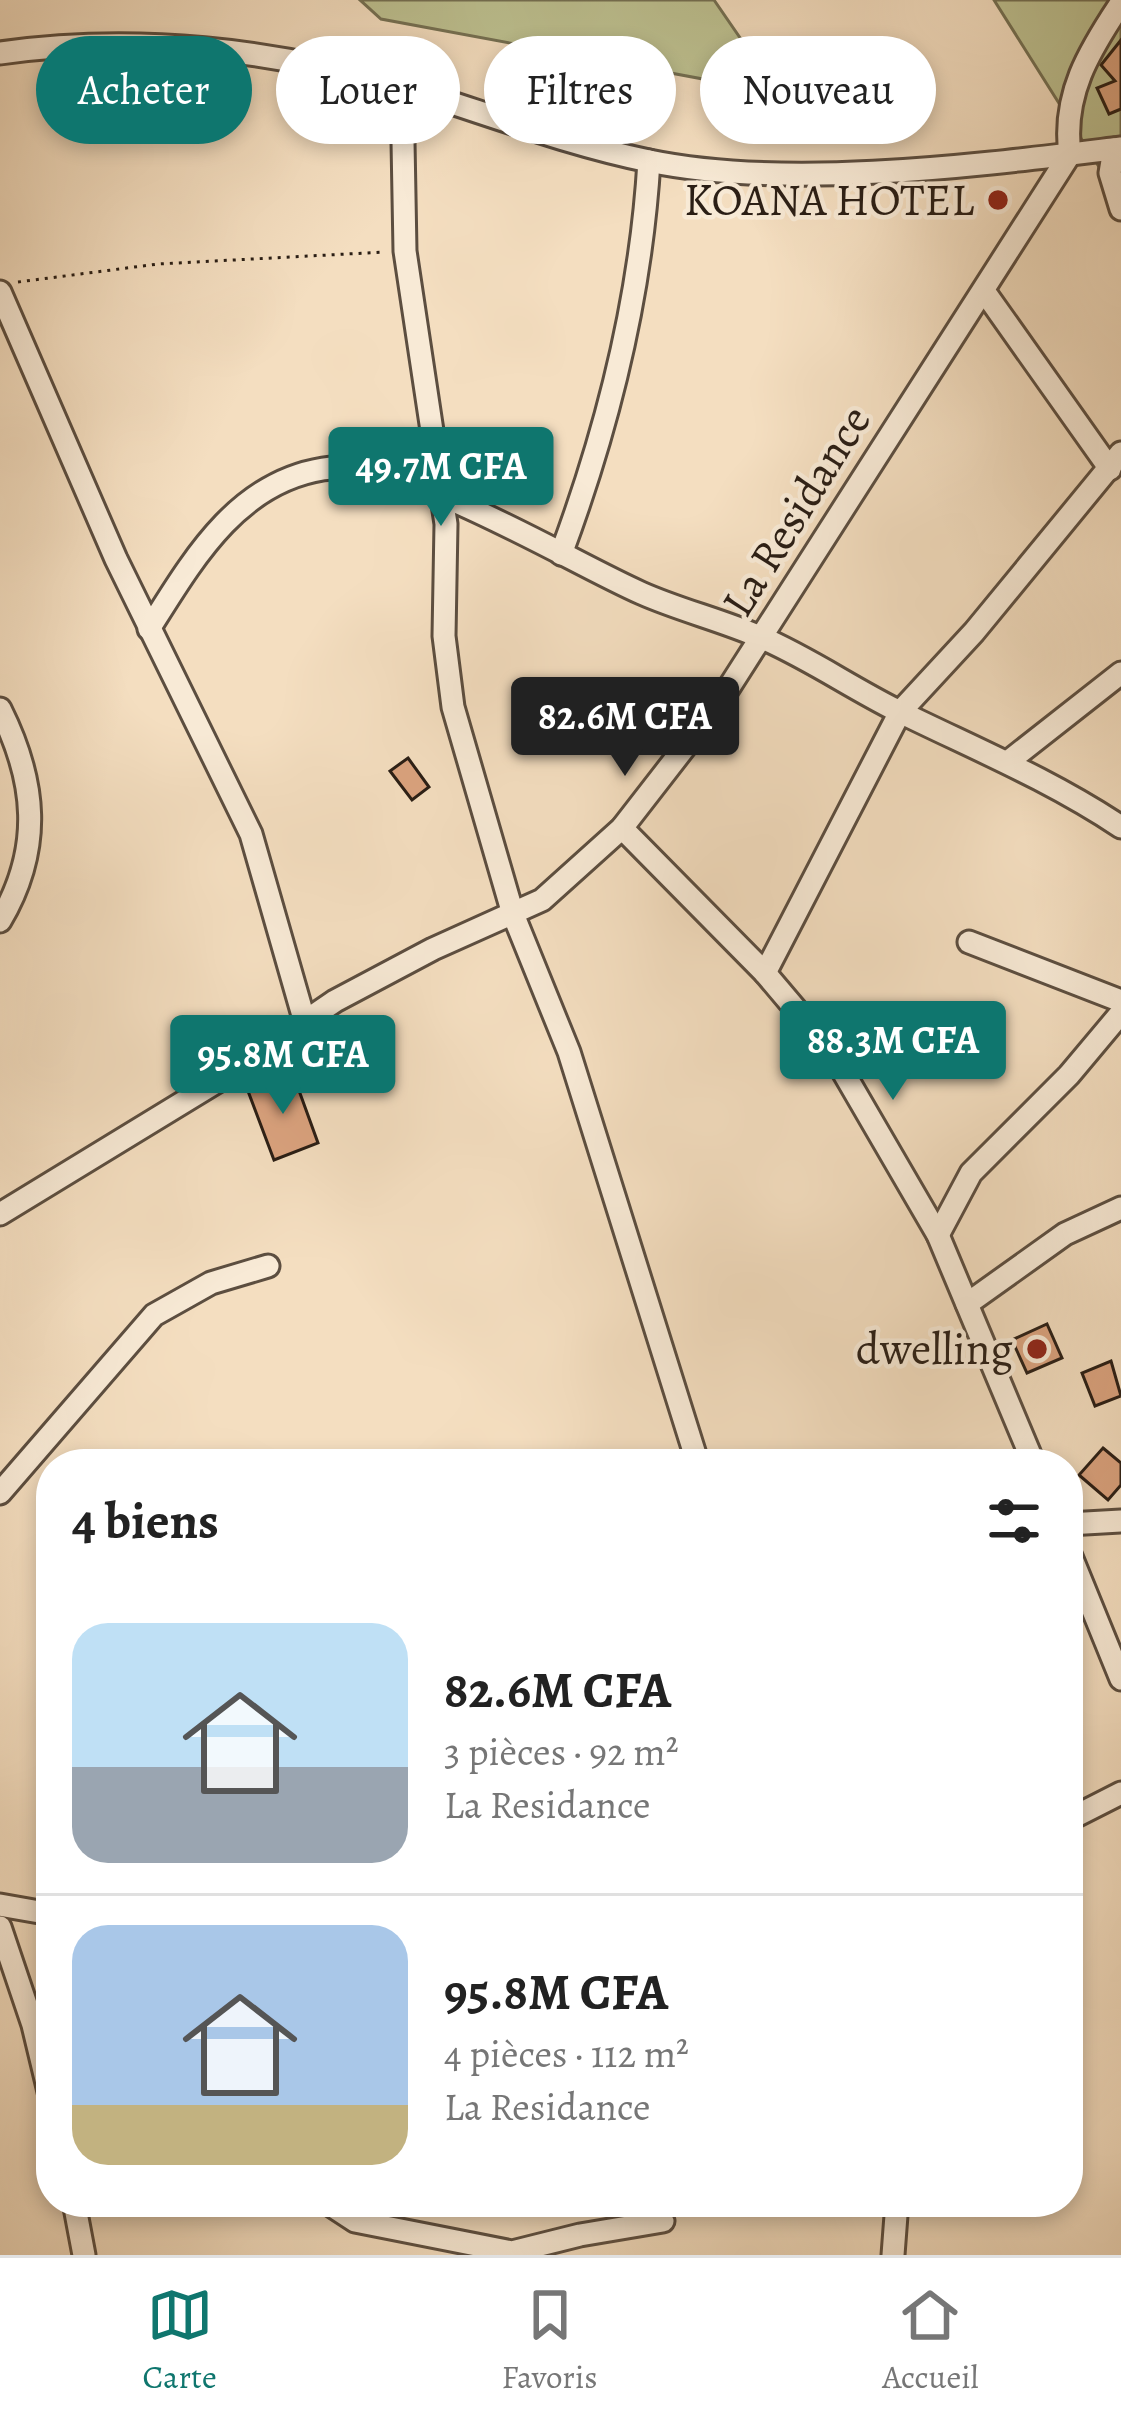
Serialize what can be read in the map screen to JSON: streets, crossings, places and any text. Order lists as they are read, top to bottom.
{
  "streets": {
    "street": ["La Residance"]
  },
  "places": ["KOANA HOTEL", "dwelling"],
  "page": {
    "chip": [
      "Acheter",
      "Louer",
      "Filtres",
      "Nouveau"
    ],
    "price": [
      "49.7M CFA",
      "82.6M CFA",
      "88.3M CFA",
      "95.8M CFA"
    ],
    "heading": "4 biens",
    "list": [
      {
        "name": "82.6M CFA",
        "note": "3 pièces · 92 m² · La Residance"
      },
      {
        "name": "95.8M CFA",
        "note": "4 pièces · 112 m² · La Residance"
      }
    ],
    "tabs": ["Carte", "Favoris", "Accueil"]
  }
}
